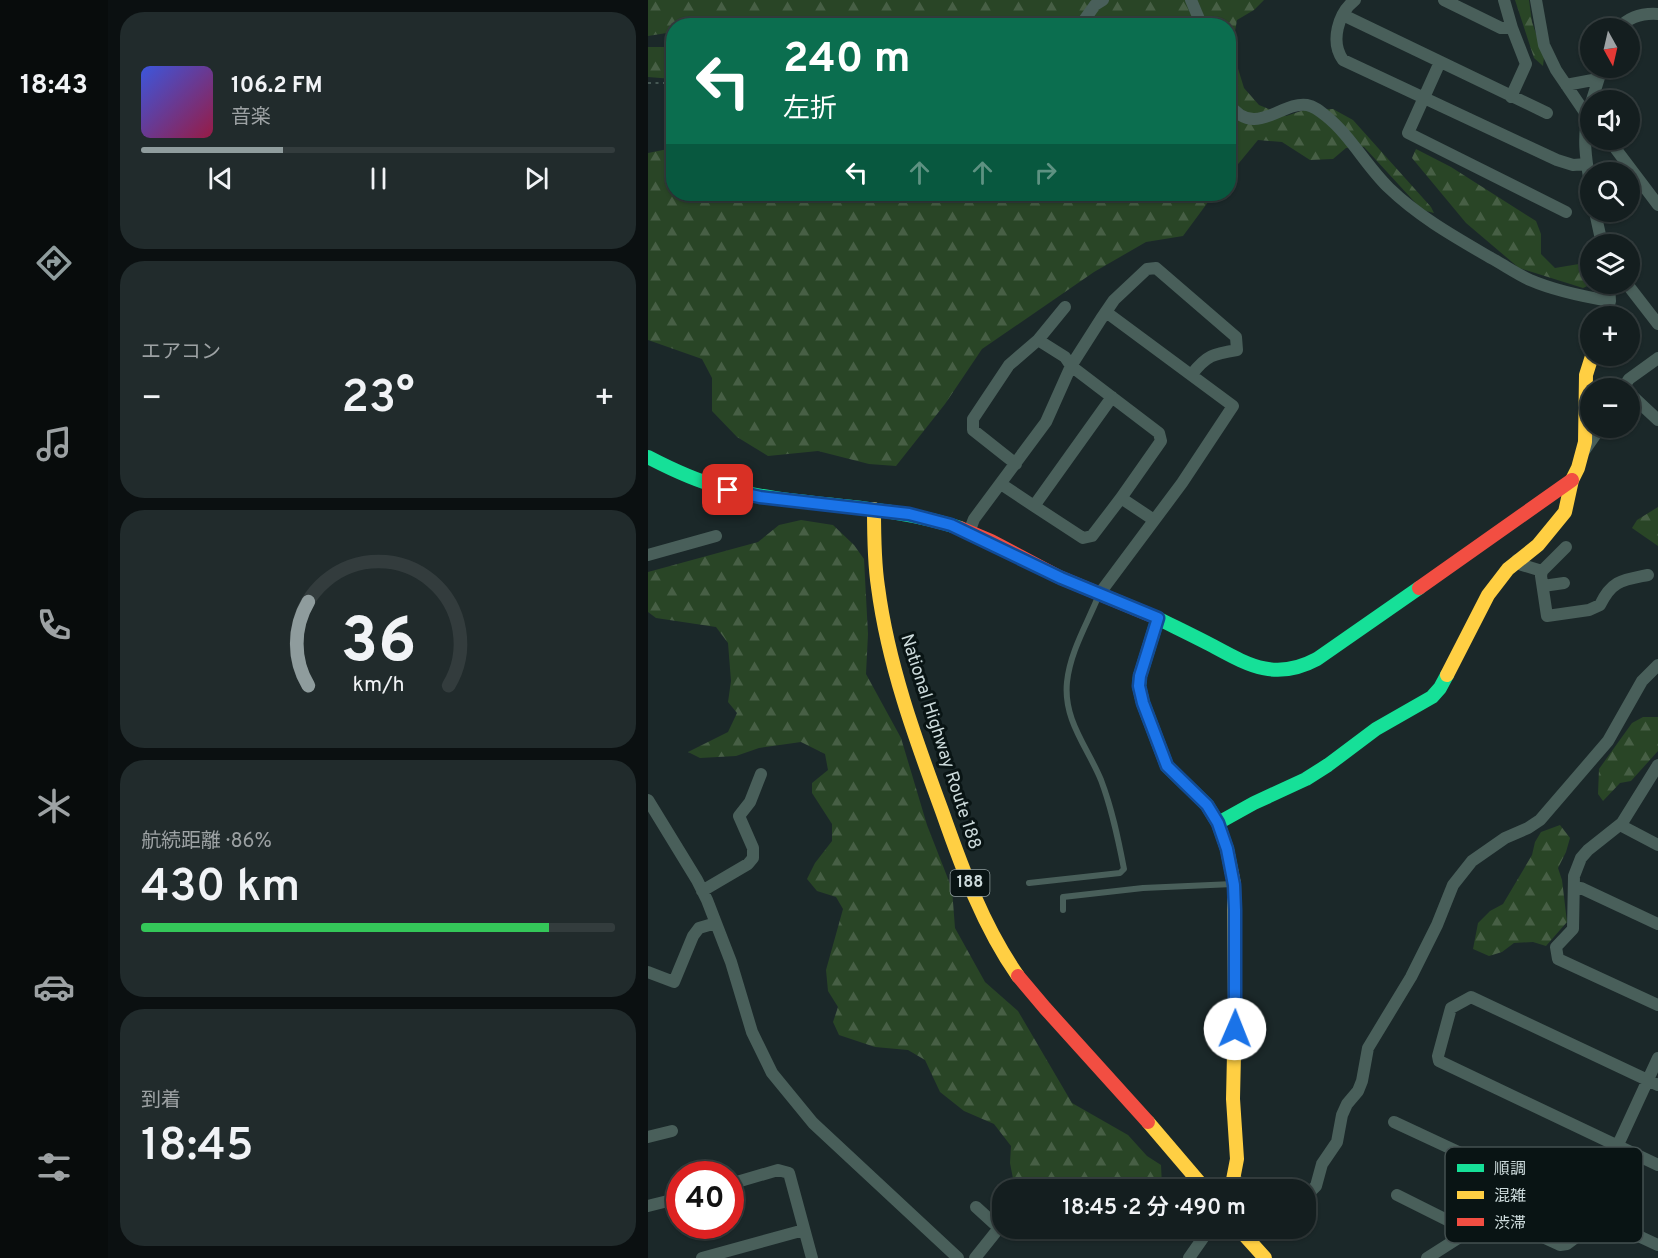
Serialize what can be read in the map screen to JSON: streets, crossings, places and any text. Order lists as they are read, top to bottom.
{
  "streets": {
    "main road": ["National Highway Route 188", "188"]
  },
  "legend": ["順調", "混雑", "渋滞"],
  "north": "bottom",
  "page": {
    "tabs": "18:43",
    "map_buttons": ["+", "−"],
    "turn": ["240 m", "左折"],
    "song": ["106.2 FM", "音楽"],
    "tile": [
      "エアコン",
      ["航続距離 · 86%", "430 km"],
      ["到着", "18:45"]
    ],
    "heat": ["−", "23°", "+"],
    "limit": "40",
    "trip": "18:45 · 2 分 · 490 m",
    "gauge": ["36", "km/h"]
  }
}
